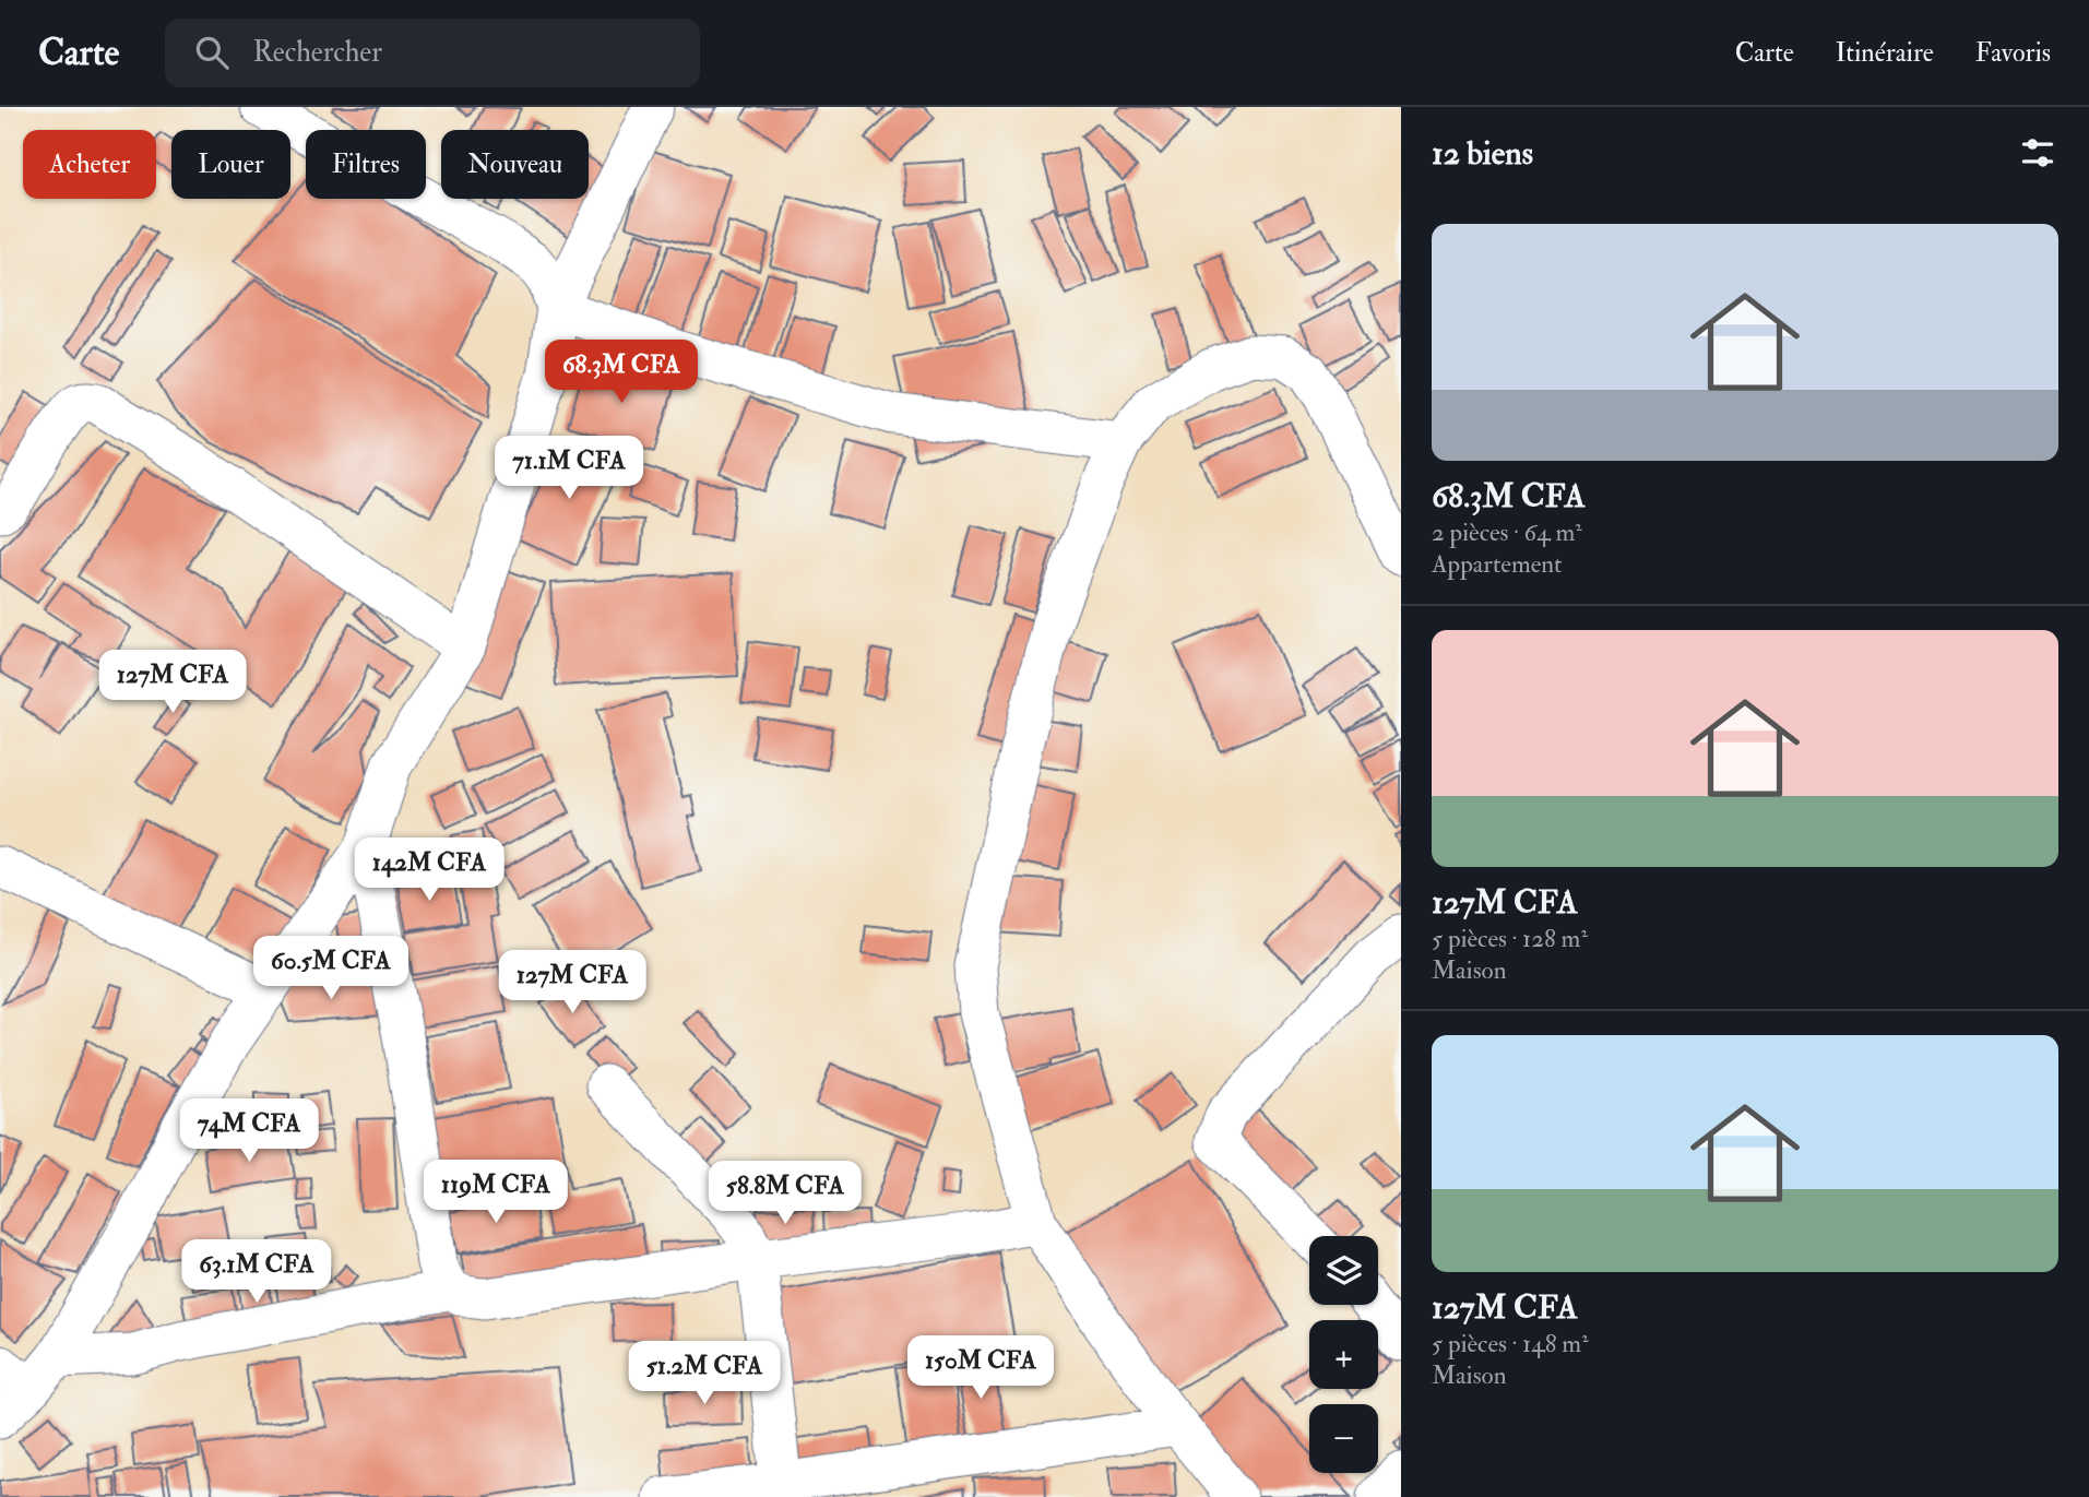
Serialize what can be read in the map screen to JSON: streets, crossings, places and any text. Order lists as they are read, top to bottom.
{
  "page": {
    "header": "Carte",
    "search": "Rechercher",
    "nav": ["Carte", "Itinéraire", "Favoris"],
    "heading": "12 biens",
    "chip": [
      "Acheter",
      "Louer",
      "Filtres",
      "Nouveau"
    ],
    "list": [
      {
        "name": "68.3M CFA",
        "note": "2 pièces · 64 m² · Appartement"
      },
      {
        "name": "127M CFA",
        "note": "5 pièces · 128 m² · Maison"
      },
      {
        "name": "127M CFA",
        "note": "5 pièces · 148 m² · Maison"
      }
    ],
    "price": [
      "68.3M CFA",
      "71.1M CFA",
      "127M CFA",
      "142M CFA",
      "60.5M CFA",
      "127M CFA",
      "74M CFA",
      "119M CFA",
      "58.8M CFA",
      "63.1M CFA",
      "150M CFA",
      "51.2M CFA"
    ],
    "map_buttons": ["+", "−"]
  }
}
